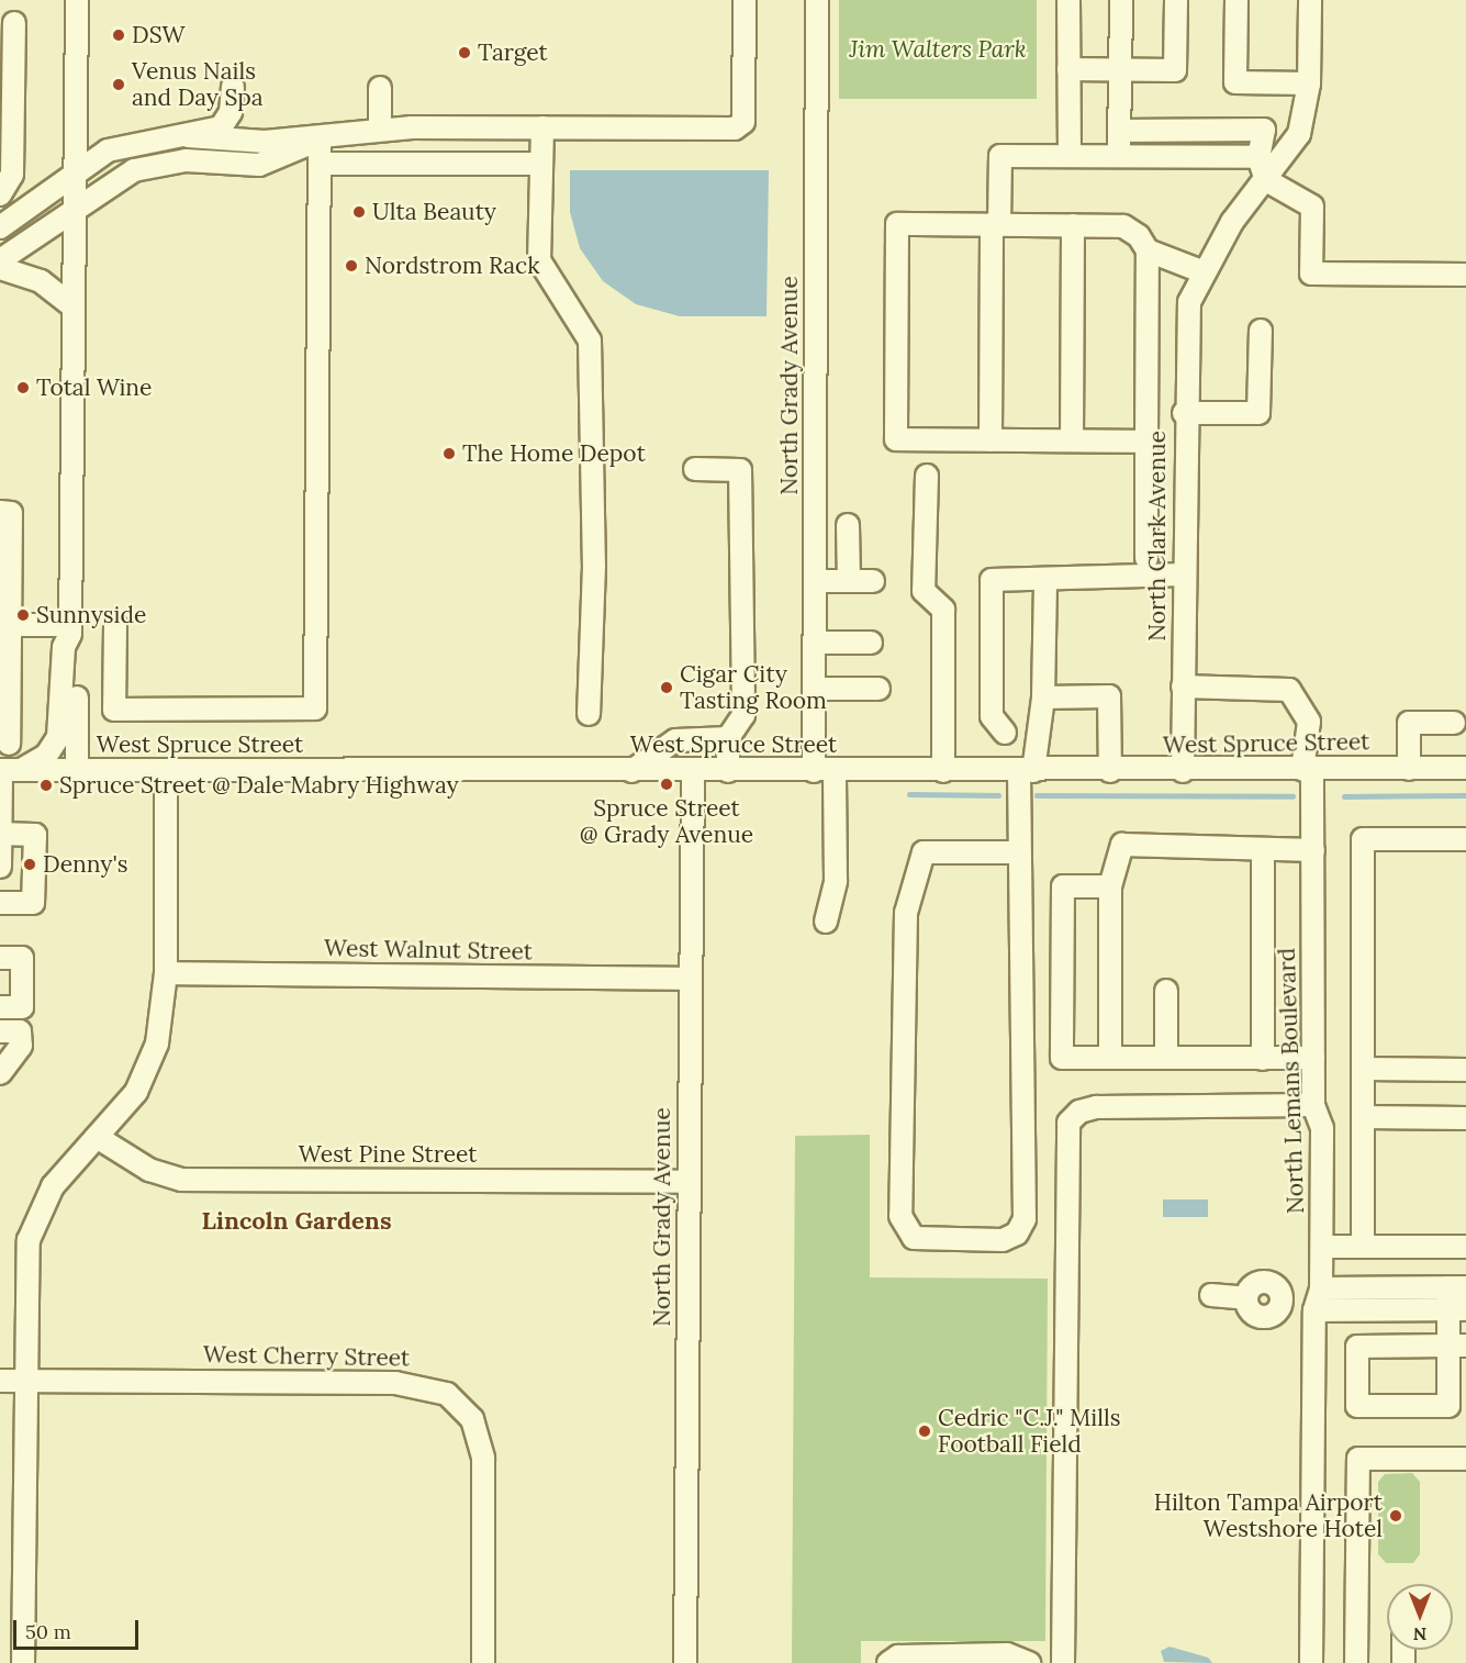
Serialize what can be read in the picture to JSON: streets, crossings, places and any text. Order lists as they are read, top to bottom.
{
  "streets": {
    "street": [
      "North Grady Avenue",
      "North Clark Avenue",
      "West Spruce Street",
      "West Walnut Street",
      "North Lemans Boulevard",
      "West Pine Street",
      "West Cherry Street"
    ]
  },
  "crossings": [
    ["North Grady Avenue", "West Spruce Street"],
    ["North Grady Avenue", "West Walnut Street"],
    ["North Grady Avenue", "West Pine Street"],
    ["North Clark Avenue", "West Spruce Street"],
    ["North Clark Avenue", "North Lemans Boulevard"],
    ["West Spruce Street", "North Lemans Boulevard"]
  ],
  "districts": ["Lincoln Gardens"],
  "parks": ["Jim Walters Park"],
  "places": [
    "DSW",
    "Target",
    "Venus Nails and Day Spa",
    "Ulta Beauty",
    "Nordstrom Rack",
    "Total Wine",
    "The Home Depot",
    "Sunnyside",
    "Cigar City Tasting Room",
    "Spruce Street @ Grady Avenue",
    "Spruce Street @ Dale Mabry Highway",
    "Denny's",
    "Cedric \"C.J.\" Mills Football Field",
    "Hilton Tampa Airport Westshore Hotel"
  ],
  "scale_bar": "50 m",
  "north": "bottom"
}
